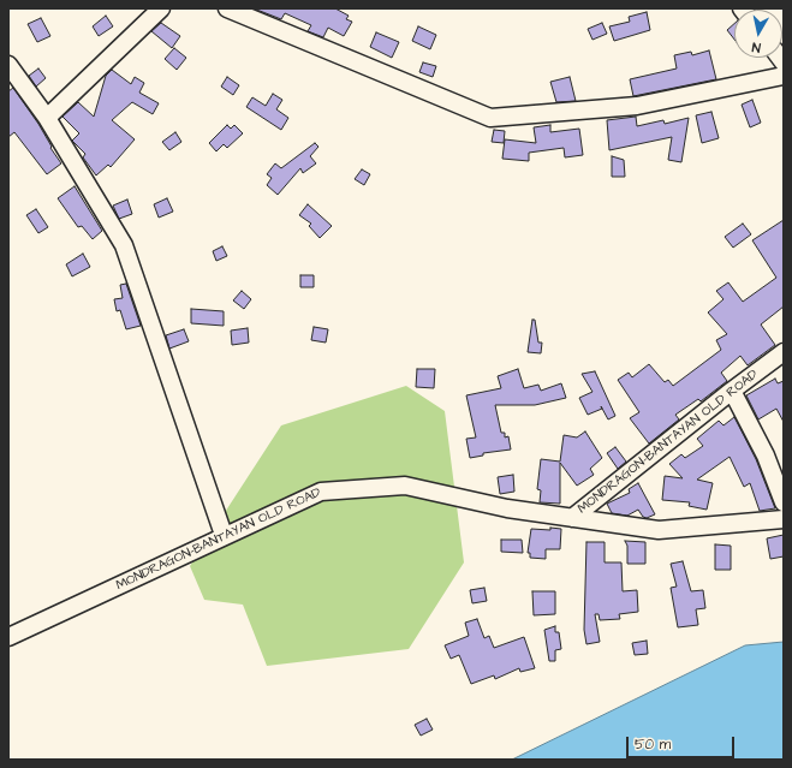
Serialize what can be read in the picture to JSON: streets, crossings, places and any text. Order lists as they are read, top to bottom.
{
  "streets": {
    "street": ["MONDRAGON-BANTAYAN OLD ROAD"]
  },
  "scale_bar": "50 m",
  "north": "bottom"
}
